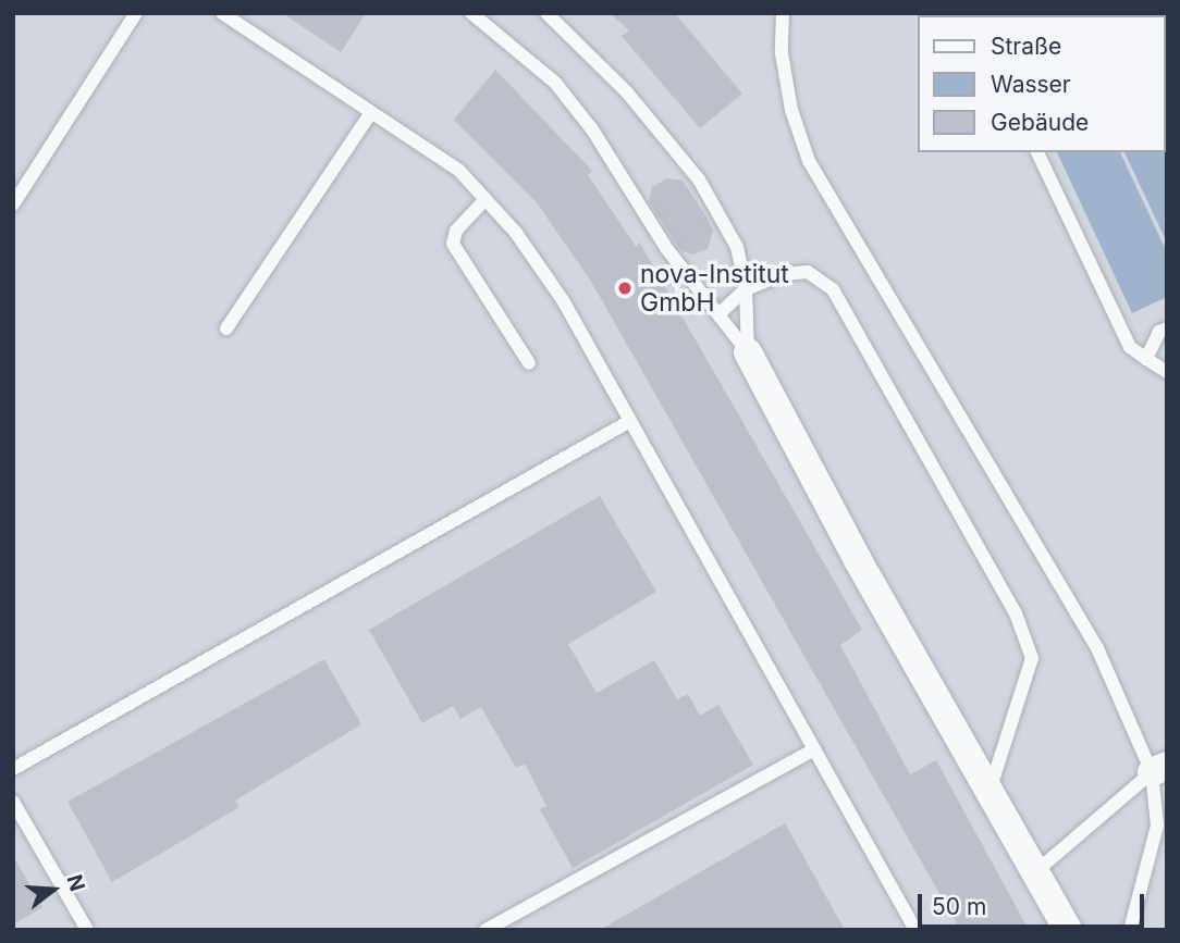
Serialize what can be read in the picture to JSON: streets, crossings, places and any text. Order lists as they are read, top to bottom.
{
  "places": ["nova-Institut GmbH"],
  "legend": ["Straße", "Wasser", "Gebäude"],
  "scale_bar": "50 m",
  "north": "right"
}
